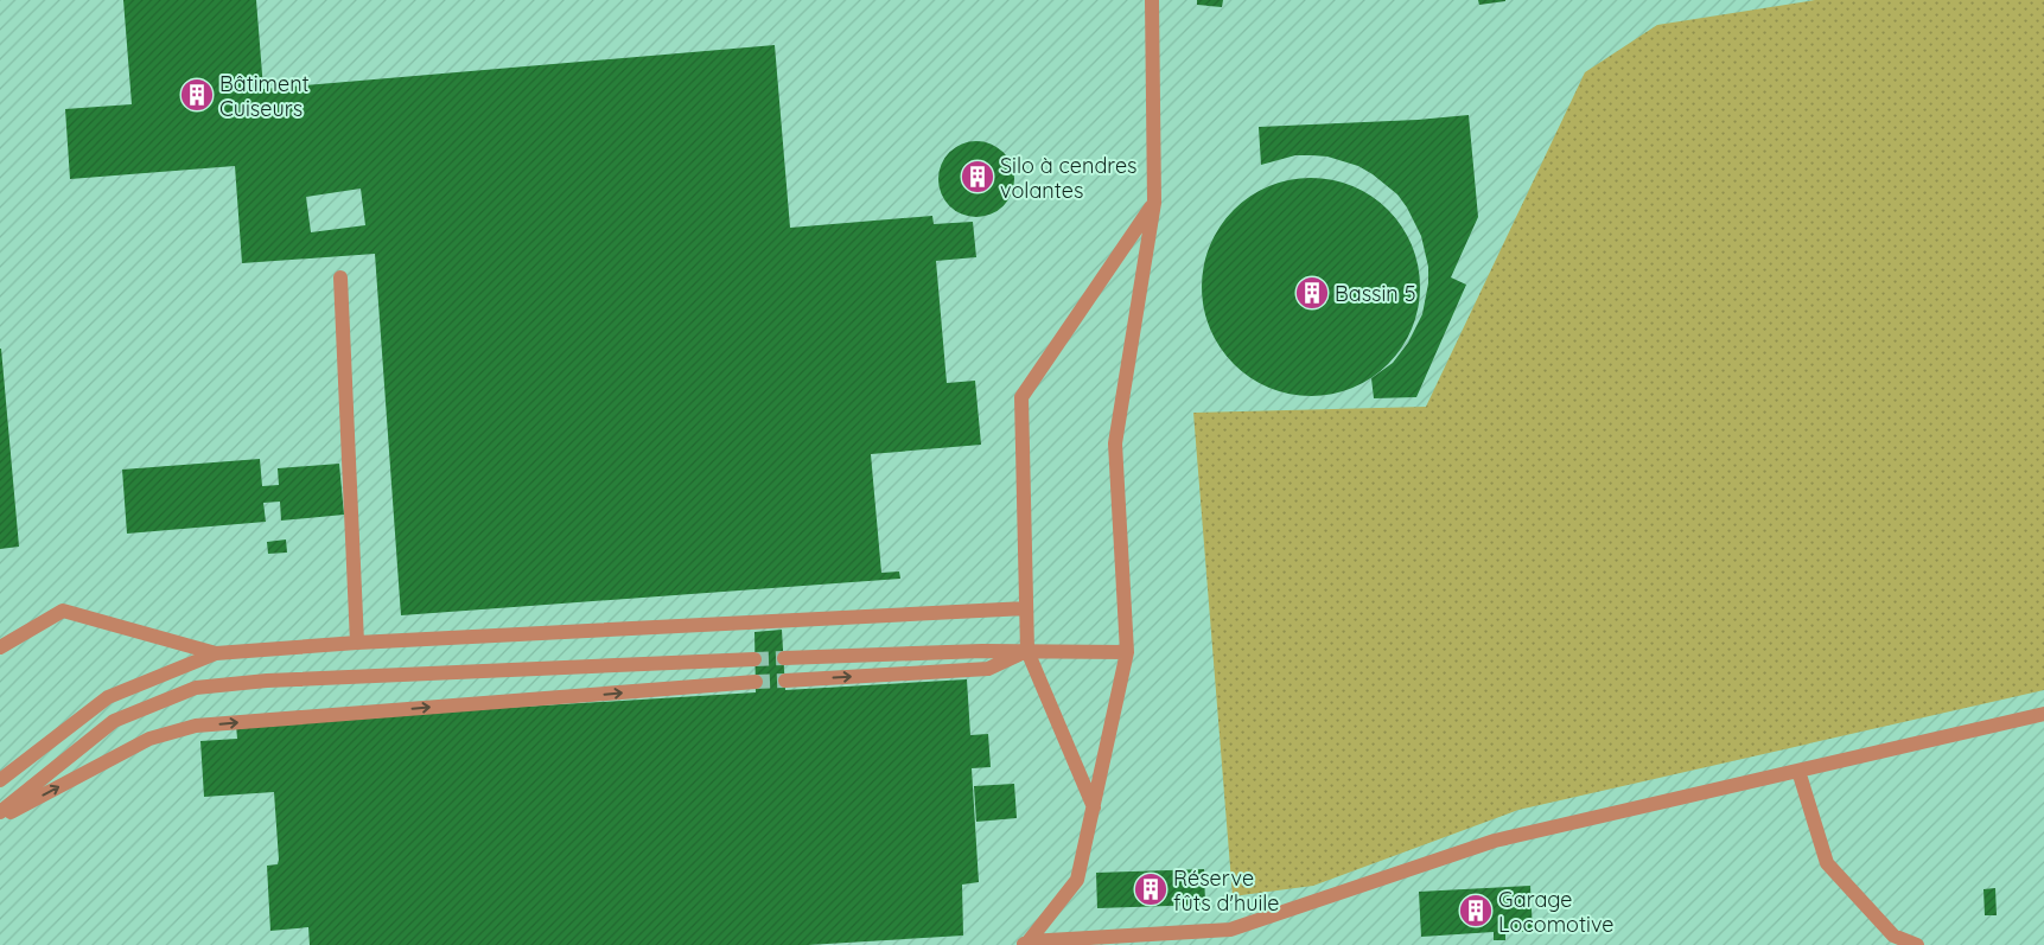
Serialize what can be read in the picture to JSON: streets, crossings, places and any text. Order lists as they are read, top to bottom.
{
  "places": {
    "building": [
      "Bâtiment Cuiseurs",
      "Silo à cendres volantes",
      "Bassin 5",
      "Réserve fûts d'huile",
      "Garage Locomotive"
    ]
  }
}
